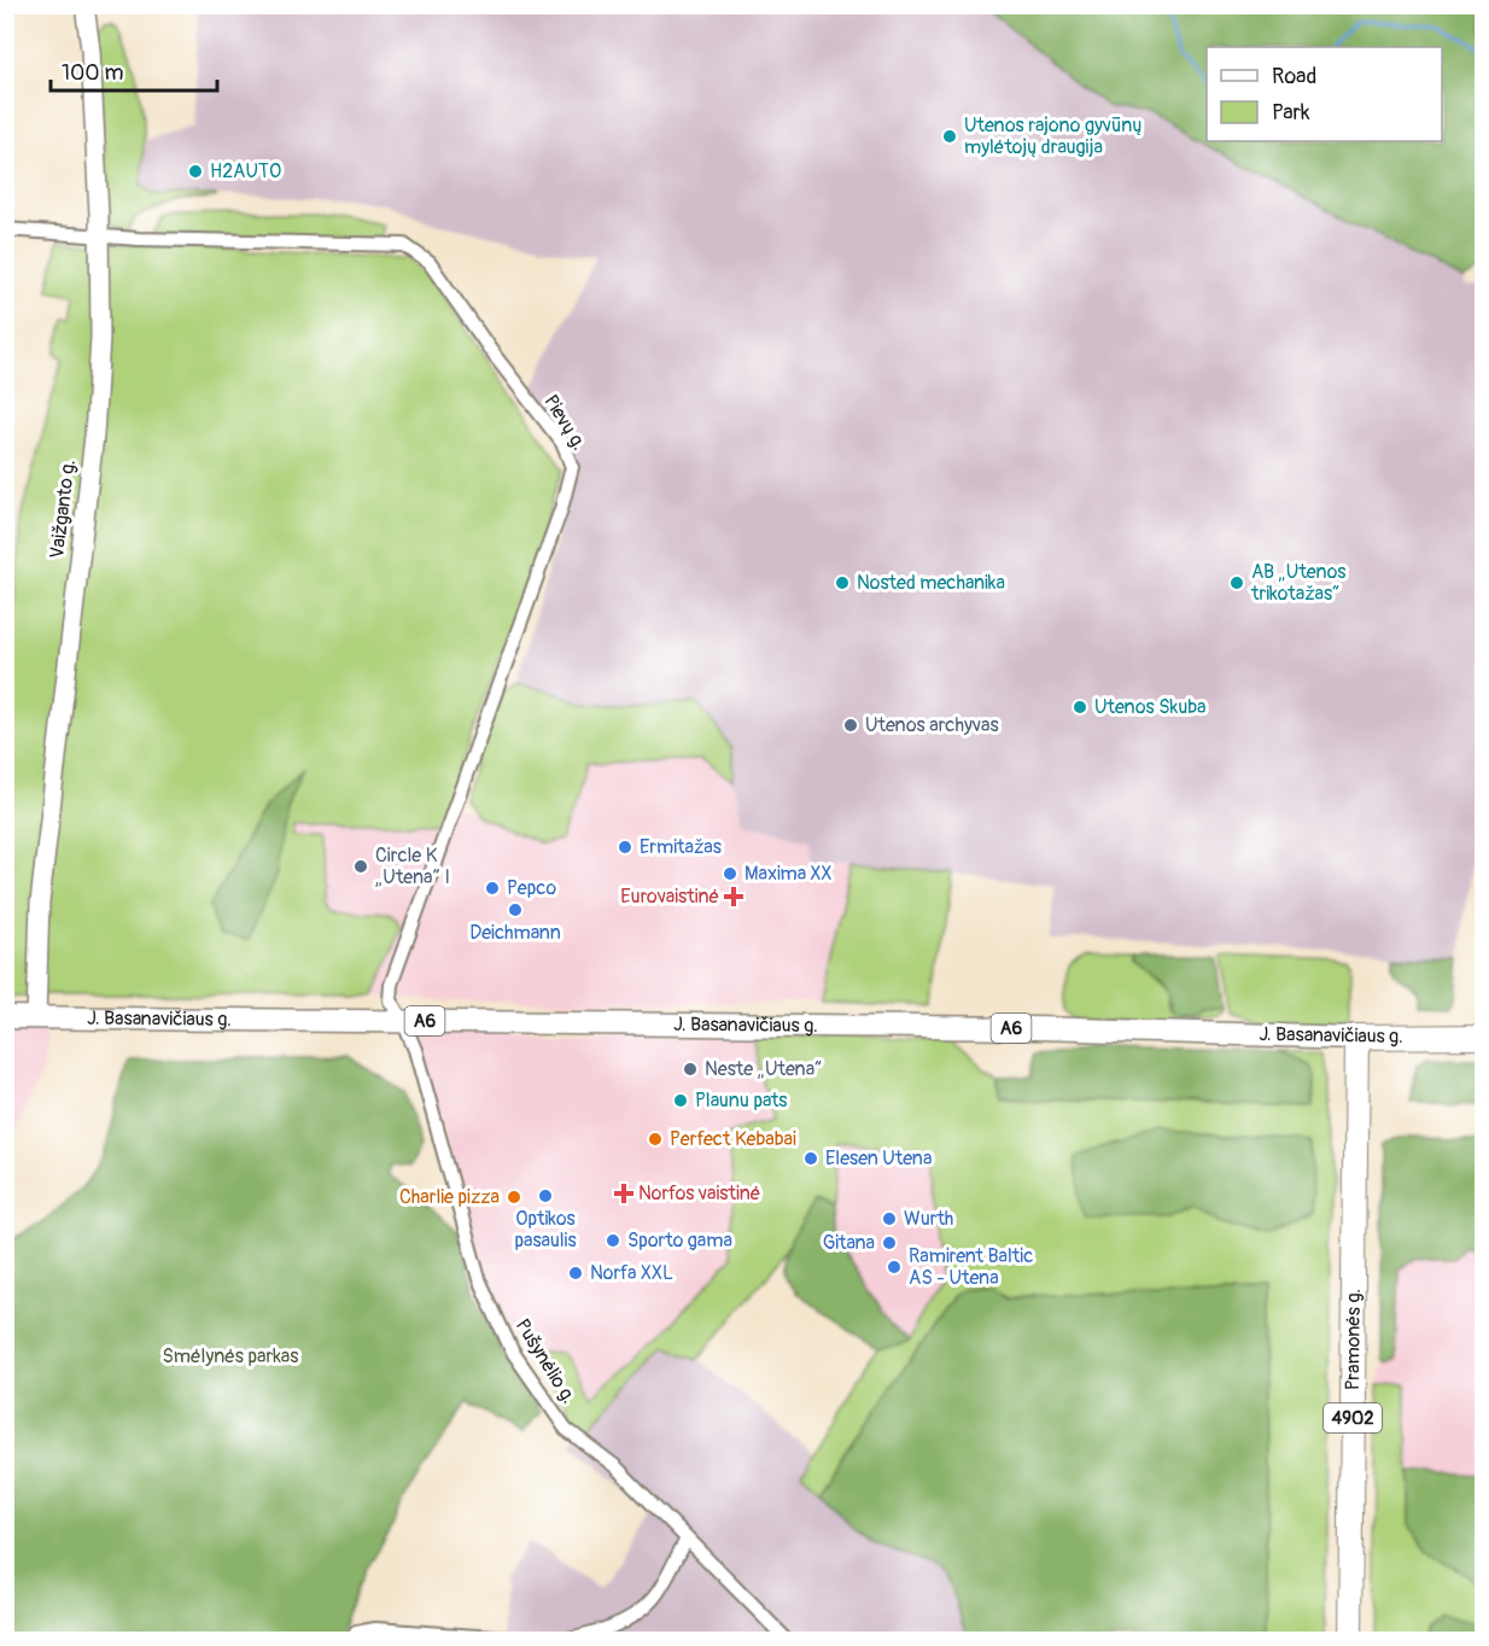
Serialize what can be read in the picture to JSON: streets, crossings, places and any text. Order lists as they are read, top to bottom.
{
  "streets": {
    "highway": [
      "J. Basanavičiaus g.",
      "A6",
      "Pramonės g.",
      "4902"
    ],
    "main road": ["Vaižganto g."],
    "street": ["Pievų g.", "Pušynėlio g."]
  },
  "crossings": [
    ["Pievų g.", "Vaižganto g."],
    ["Pievų g.", "J. Basanavičiaus g."],
    ["Pievų g.", "Pušynėlio g."],
    ["Vaižganto g.", "J. Basanavičiaus g."],
    ["J. Basanavičiaus g.", "Pramonės g."],
    ["J. Basanavičiaus g.", "Pušynėlio g."]
  ],
  "parks": ["Smėlynės parkas"],
  "places": {
    "other": [
      "Utenos rajono gyvūnų mylėtojų draugija",
      "H2AUTO",
      "Nosted mechanika",
      "AB „Utenos trikotažas“",
      "Utenos Skuba",
      "Utenos archyvas",
      "Ermitažas",
      "Circle K „Utena“ I",
      "Maxima XX",
      "Pepco",
      "Deichmann",
      "Neste „Utena“",
      "Plaunu pats",
      "Perfect Kebabai",
      "Elesen Utena",
      "Optikos pasaulis",
      "Charlie pizza",
      "Wurth",
      "Sporto gama",
      "Gitana",
      "Ramirent Baltic AS - Utena",
      "Norfa XXL"
    ],
    "health": ["Eurovaistinė", "Norfos vaistinė"]
  },
  "legend": ["Road", "Park"],
  "scale_bar": "100 m"
}
